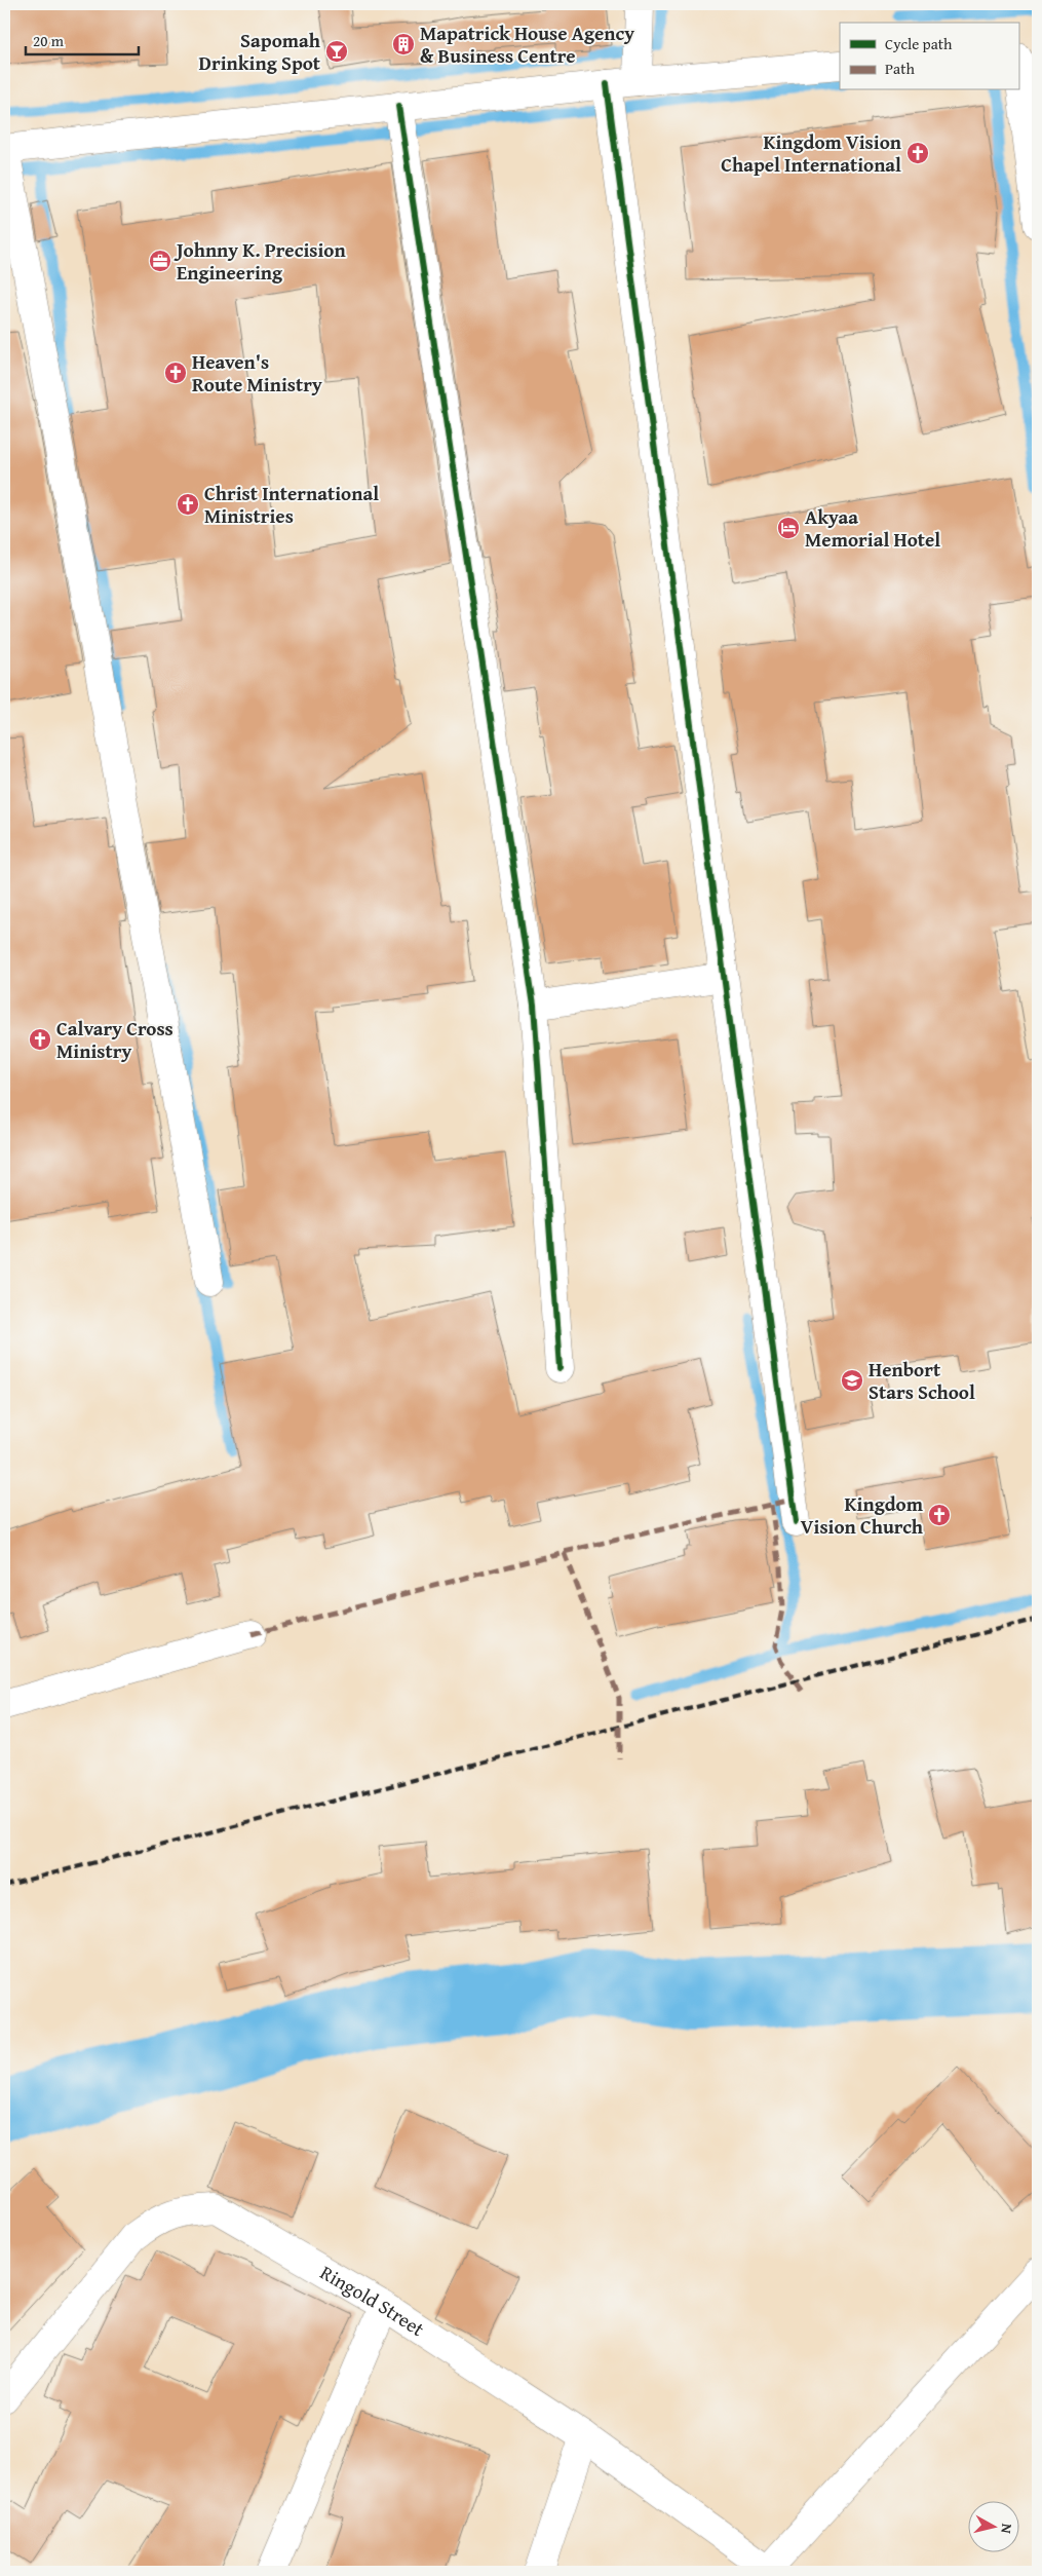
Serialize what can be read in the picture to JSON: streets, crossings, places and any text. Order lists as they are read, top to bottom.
{
  "streets": {
    "street": ["Ringold Street"]
  },
  "places": {
    "building": ["Mapatrick House Agency & Business Centre"],
    "bar": ["Sapomah Drinking Spot"],
    "church": [
      "Kingdom Vision Chapel International",
      "Heaven's Route Ministry",
      "Christ International Ministries",
      "Calvary Cross Ministry",
      "Kingdom Vision Church"
    ],
    "office": ["Johnny K. Precision Engineering"],
    "hotel": ["Akyaa Memorial Hotel"],
    "school or university": ["Henbort Stars School"]
  },
  "legend": ["Cycle path", "Path"],
  "scale_bar": "20 m",
  "north": "right"
}
